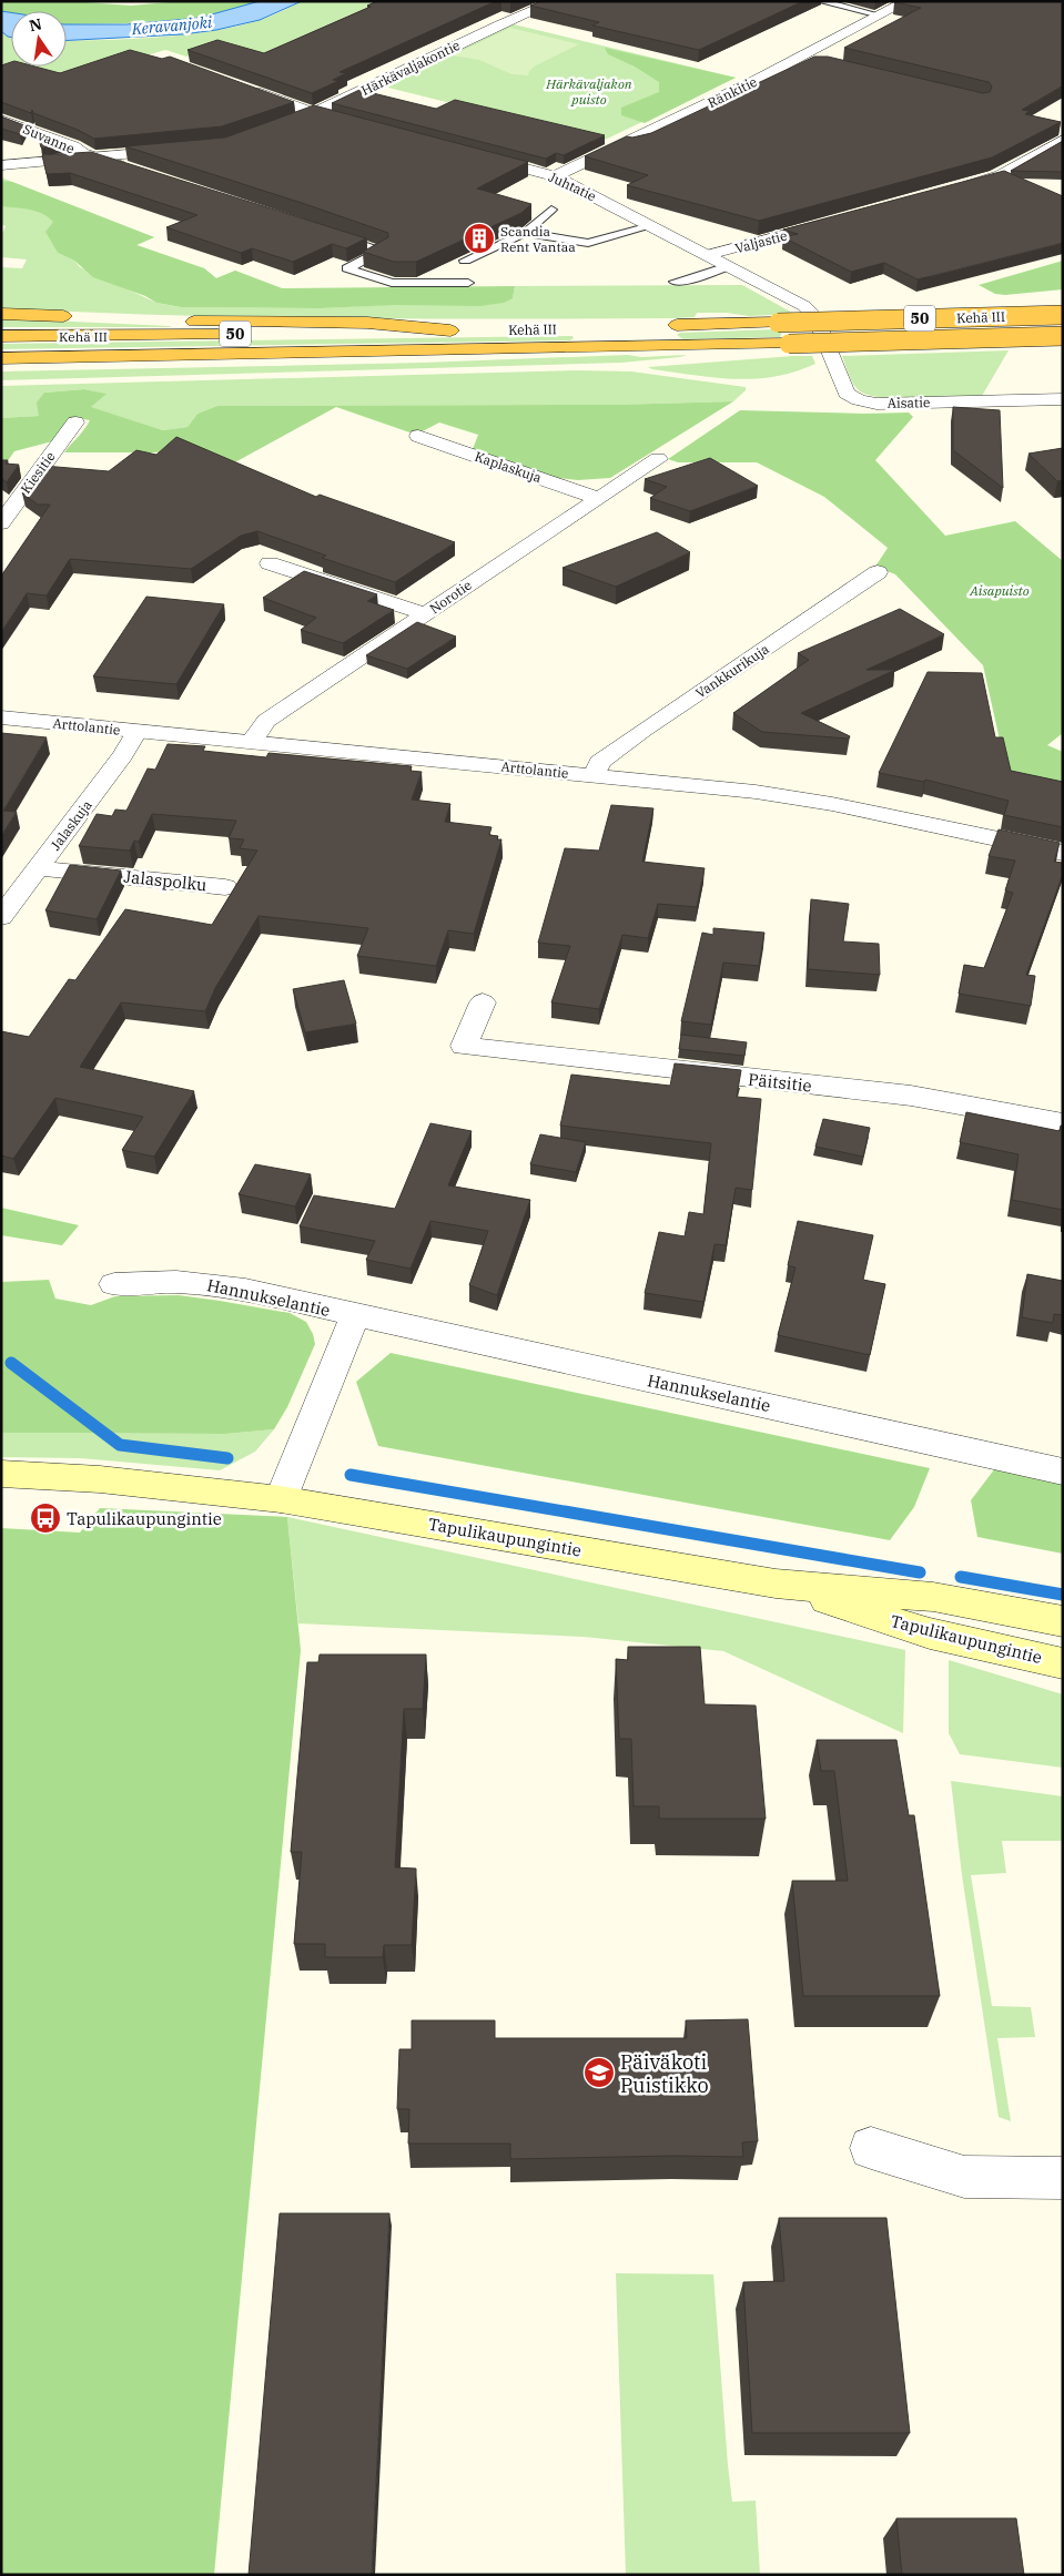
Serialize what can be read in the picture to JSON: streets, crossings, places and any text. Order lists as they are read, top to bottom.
{
  "streets": {
    "highway": ["Kehä III", "50"],
    "main road": ["Tapulikaupungintie"],
    "street": [
      "Härkävaljakontie",
      "Ränkitie",
      "Suvanne",
      "Juhtatie",
      "Valjastie",
      "Aisatie",
      "Kaplaskuja",
      "Kiesitie",
      "Norotie",
      "Vankkurikuja",
      "Arttolantie",
      "Jalaskuja",
      "Jalaspolku",
      "Päitsitie",
      "Hannukselantie"
    ]
  },
  "crossings": [
    ["Ränkitie", "Juhtatie"],
    ["Juhtatie", "Valjastie"],
    ["Juhtatie", "Aisatie"],
    ["Kaplaskuja", "Norotie"],
    ["Norotie", "Arttolantie"],
    ["Vankkurikuja", "Arttolantie"],
    ["Arttolantie", "Jalaskuja"],
    ["Jalaskuja", "Jalaspolku"],
    ["Hannukselantie", "Tapulikaupungintie"]
  ],
  "water": ["Keravanjoki"],
  "parks": ["Härkävaljakon puisto", "Aisapuisto"],
  "places": {
    "building": ["Scandia Rent Vantaa"],
    "bus stop": ["Tapulikaupungintie"],
    "school or university": ["Päiväkoti Puistikko"]
  },
  "north": "top"
}
